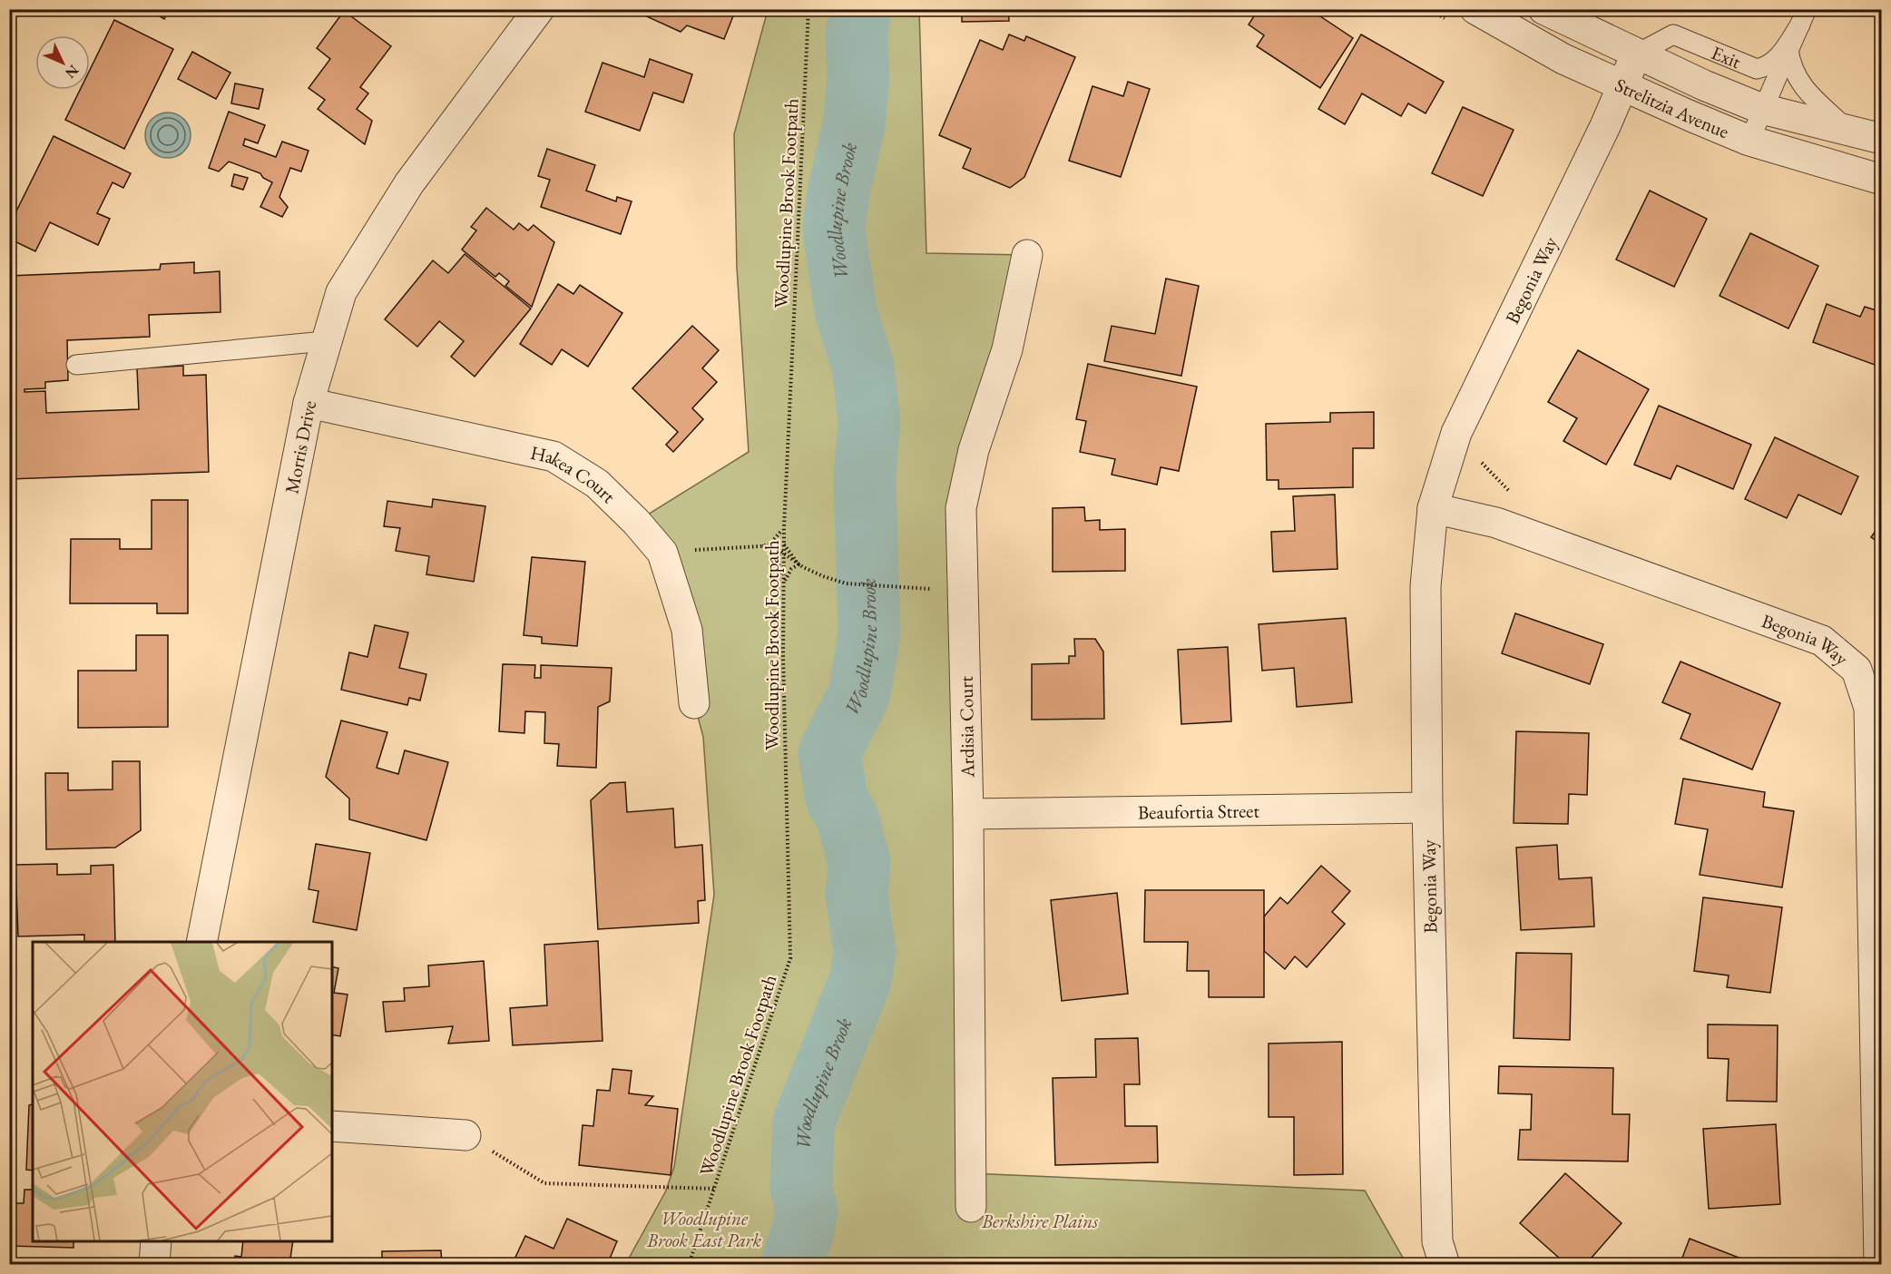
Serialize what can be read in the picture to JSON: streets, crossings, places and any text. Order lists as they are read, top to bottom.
{
  "streets": {
    "street": [
      "Strelitzia Avenue",
      "Begonia Way",
      "Morris Drive",
      "Hakea Court",
      "Ardisia Court",
      "Beaufortia Street"
    ],
    "lane": ["Exit"],
    "path": ["Woodlupine Brook Footpath"]
  },
  "crossings": [
    ["Exit", "Strelitzia Avenue"],
    ["Exit", "Begonia Way"],
    ["Strelitzia Avenue", "Begonia Way"],
    ["Begonia Way", "Beaufortia Street"],
    ["Morris Drive", "Hakea Court"],
    ["Ardisia Court", "Beaufortia Street"]
  ],
  "water": ["Woodlupine Brook"],
  "parks": ["Woodlupine Brook East Park", "Berkshire Plains"],
  "north": "bottom right"
}
